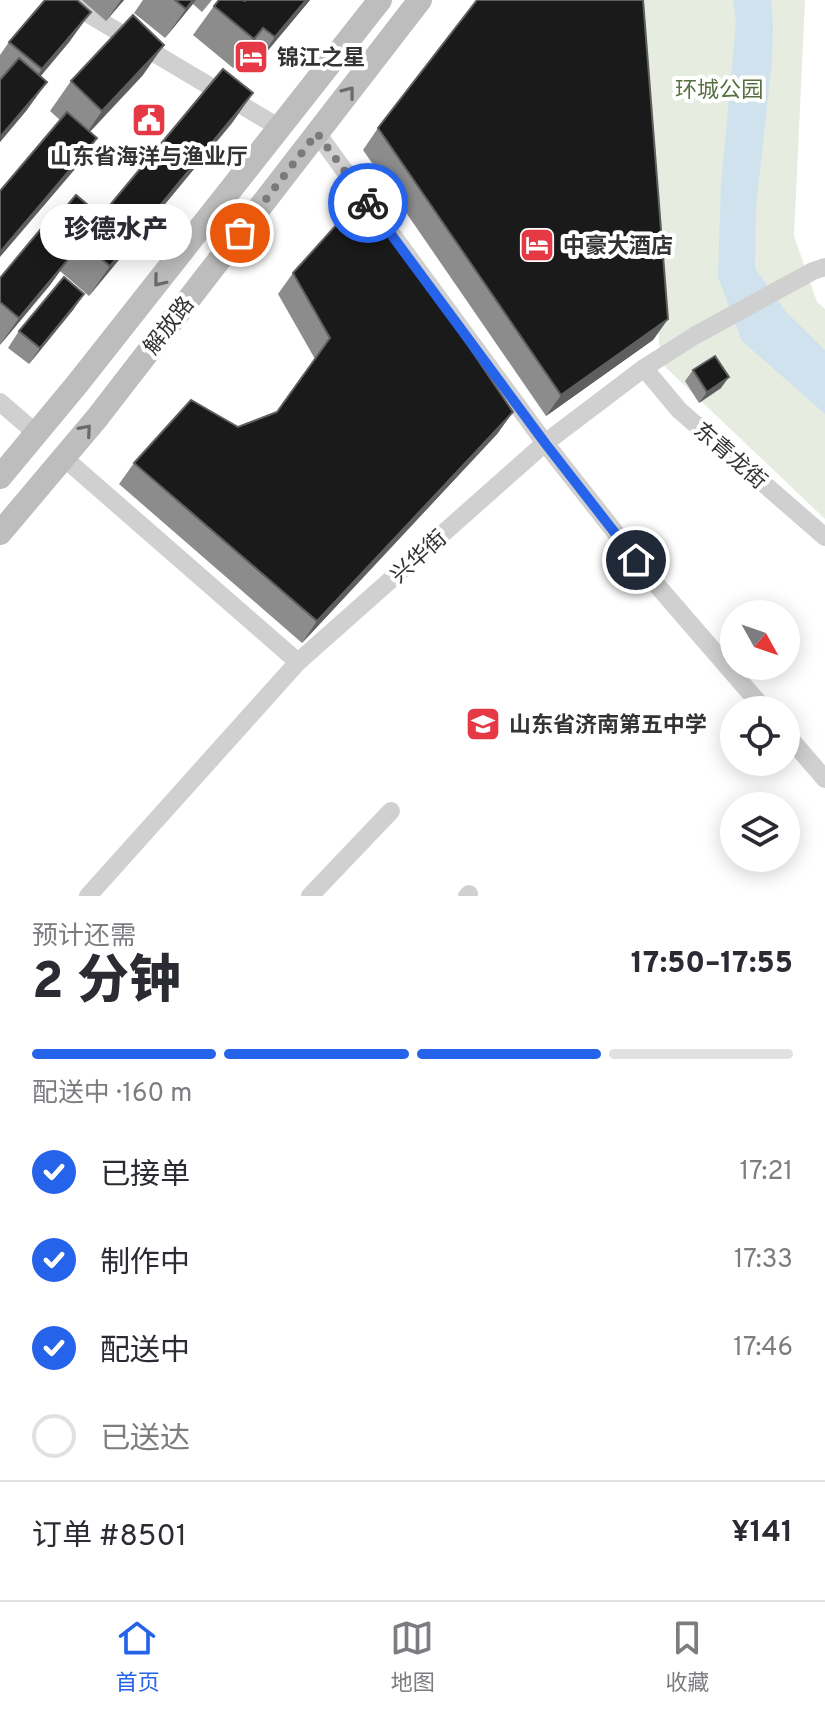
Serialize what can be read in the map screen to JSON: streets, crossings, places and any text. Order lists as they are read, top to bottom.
{
  "streets": {
    "main road": ["解放路"],
    "street": ["东青龙街", "兴华街"]
  },
  "crossings": [
    ["东青龙街", "兴华街"]
  ],
  "parks": ["环城公园"],
  "places": {
    "hotel": ["锦江之星", "中豪大酒店"],
    "public building": ["山东省海洋与渔业厅"],
    "other": ["珍德水产"],
    "school or university": ["山东省济南第五中学"]
  },
  "north": "bottom right",
  "page": {
    "bubble": "珍德水产",
    "heading": ["2 分钟", "预计还需", "17:50–17:55"],
    "panel": ["订单 #8501", "¥141"],
    "bar": "配送中 · 160 m",
    "list": [
      ["已接单", "17:21"],
      ["制作中", "17:33"],
      ["配送中", "17:46"],
      "已送达"
    ],
    "tabs": ["首页", "地图", "收藏"]
  }
}
